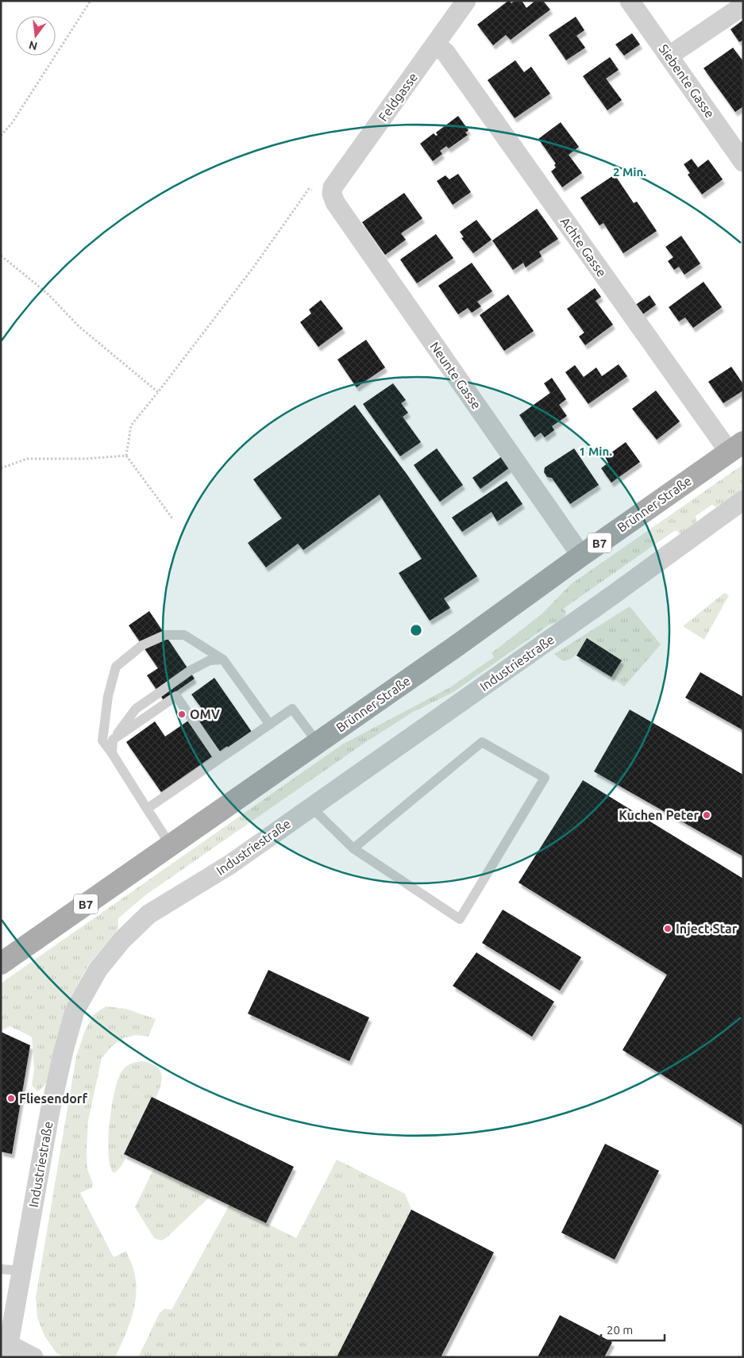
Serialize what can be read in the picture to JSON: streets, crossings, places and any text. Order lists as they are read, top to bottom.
{
  "streets": {
    "main road": ["Brünner Straße", "B7"],
    "street": [
      "Siebente Gasse",
      "Feldgasse",
      "Achte Gasse",
      "Neunte Gasse",
      "Industriestraße"
    ]
  },
  "crossings": [
    ["Feldgasse", "Achte Gasse"],
    ["Feldgasse", "Neunte Gasse"],
    ["Achte Gasse", "Brünner Straße"],
    ["Neunte Gasse", "Brünner Straße"]
  ],
  "places": [
    "OMV",
    "Kuchen Peter",
    "Inject Star",
    "Fliesendorf"
  ],
  "scale_bar": "20 m",
  "north": "bottom",
  "rings": ["2 Min.", "1 Min."]
}
